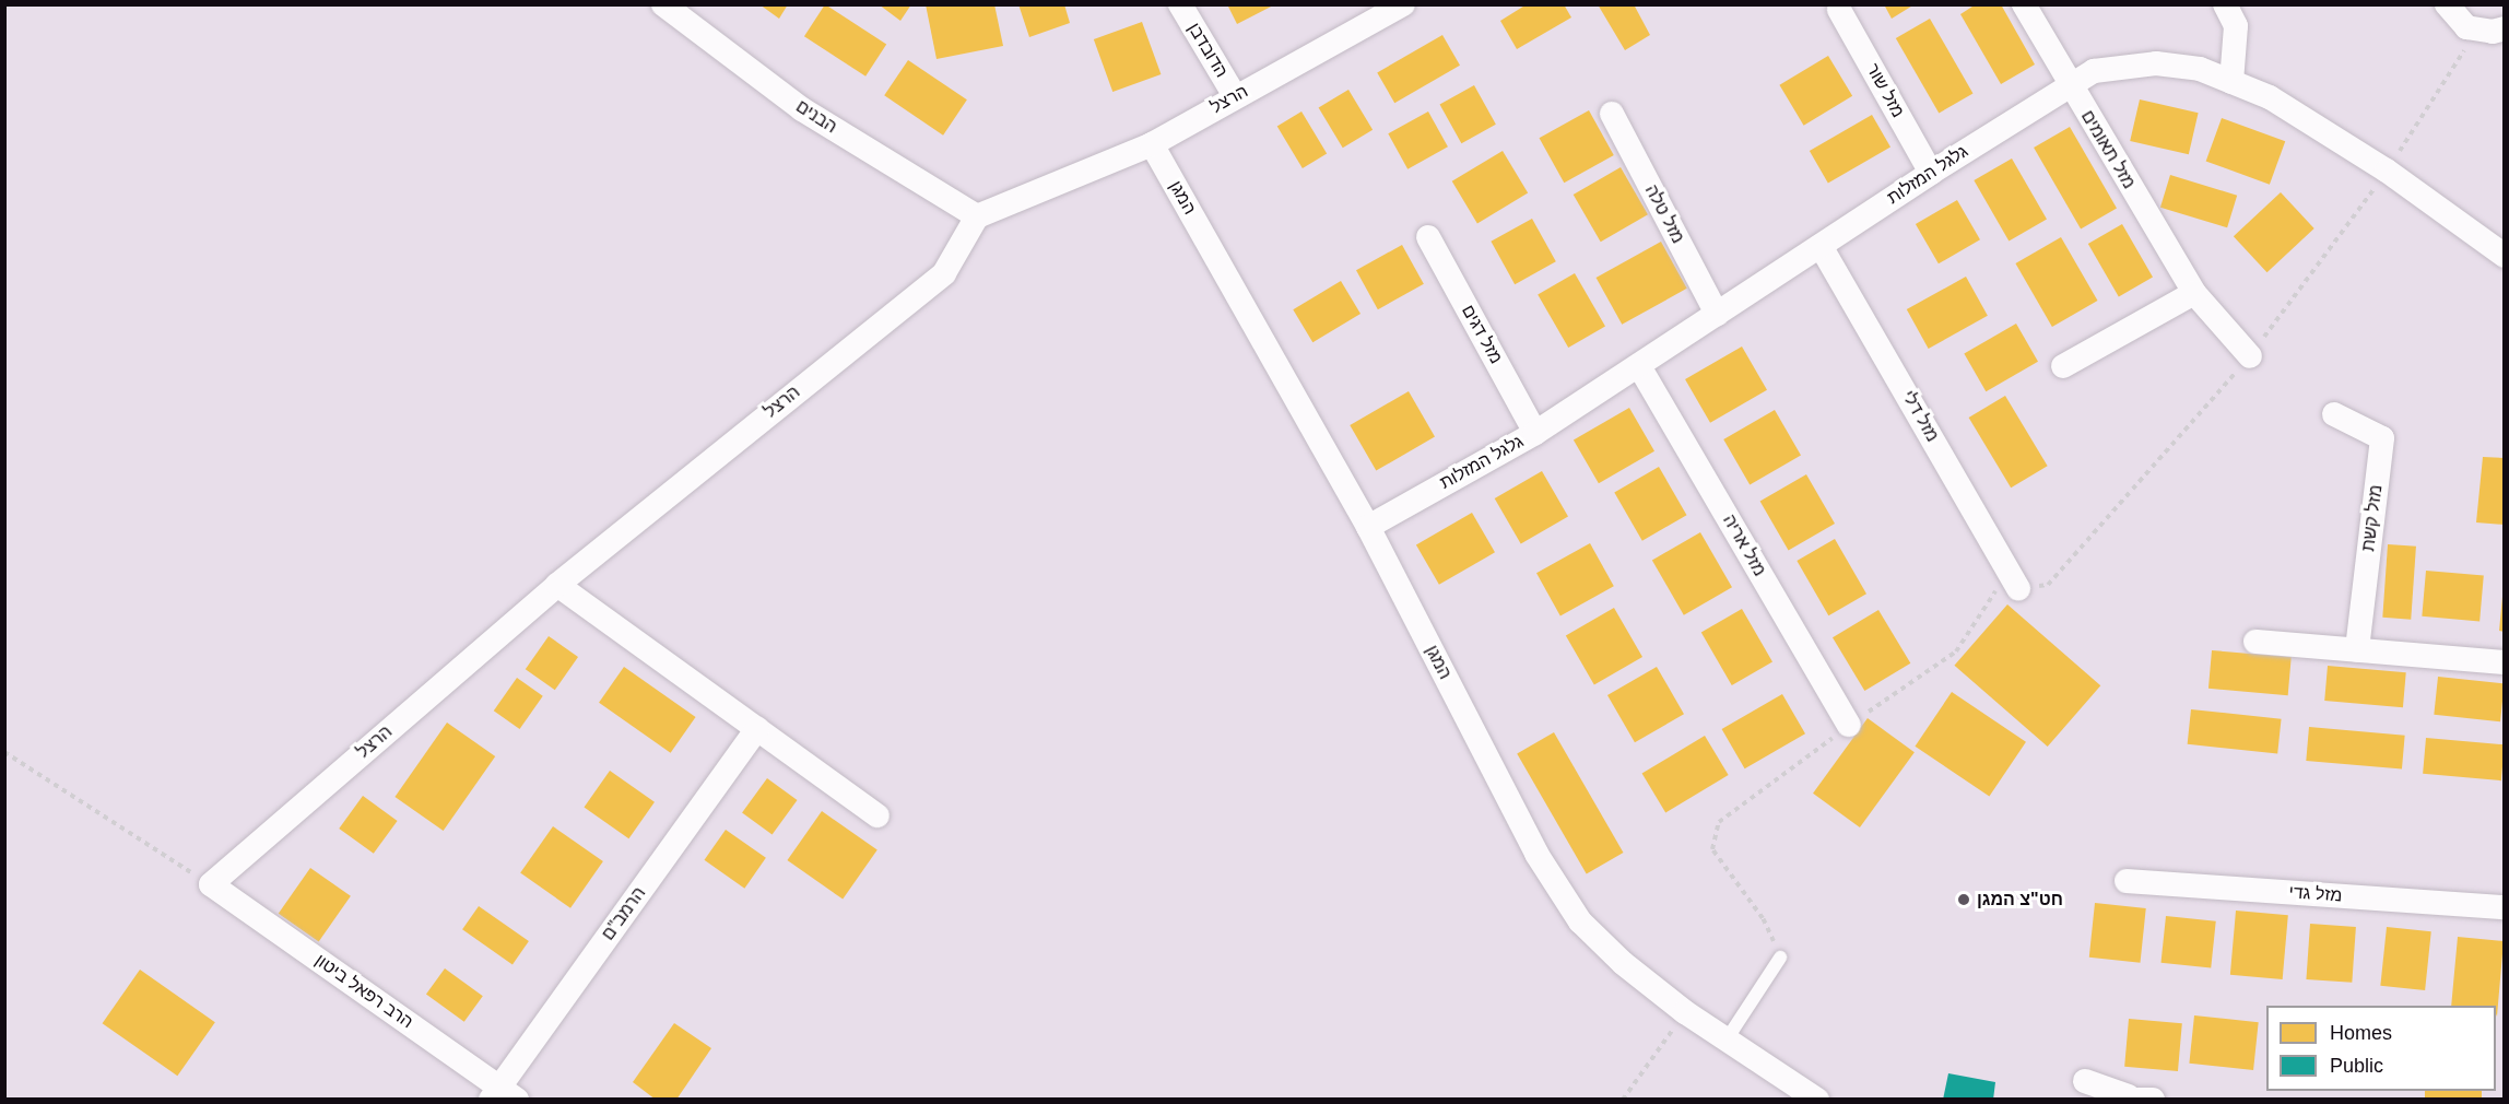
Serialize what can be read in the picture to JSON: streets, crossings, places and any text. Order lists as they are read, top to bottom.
{
  "streets": {
    "street": [
      "הדובדבן",
      "מזל שור",
      "הרצל",
      "הבנים",
      "מזל תאומים",
      "גלגל המזלות",
      "המגן",
      "מזל טלה",
      "מזל דגים",
      "מזל דלי",
      "מזל קשת",
      "מזל אריה",
      "מזל גדי",
      "הרמב\"ם",
      "הרב רפאל ביטון"
    ]
  },
  "crossings": [
    ["הדובדבן", "הרצל"],
    ["מזל שור", "גלגל המזלות"],
    ["הרצל", "הבנים"],
    ["הרצל", "המגן"],
    ["הרצל", "הרב רפאל ביטון"],
    ["מזל תאומים", "גלגל המזלות"],
    ["גלגל המזלות", "המגן"],
    ["גלגל המזלות", "מזל טלה"],
    ["גלגל המזלות", "מזל דגים"],
    ["גלגל המזלות", "מזל דלי"],
    ["גלגל המזלות", "מזל אריה"],
    ["הרמב\"ם", "הרב רפאל ביטון"]
  ],
  "places": ["חט\"צ המגן"],
  "legend": ["Homes", "Public"]
}
